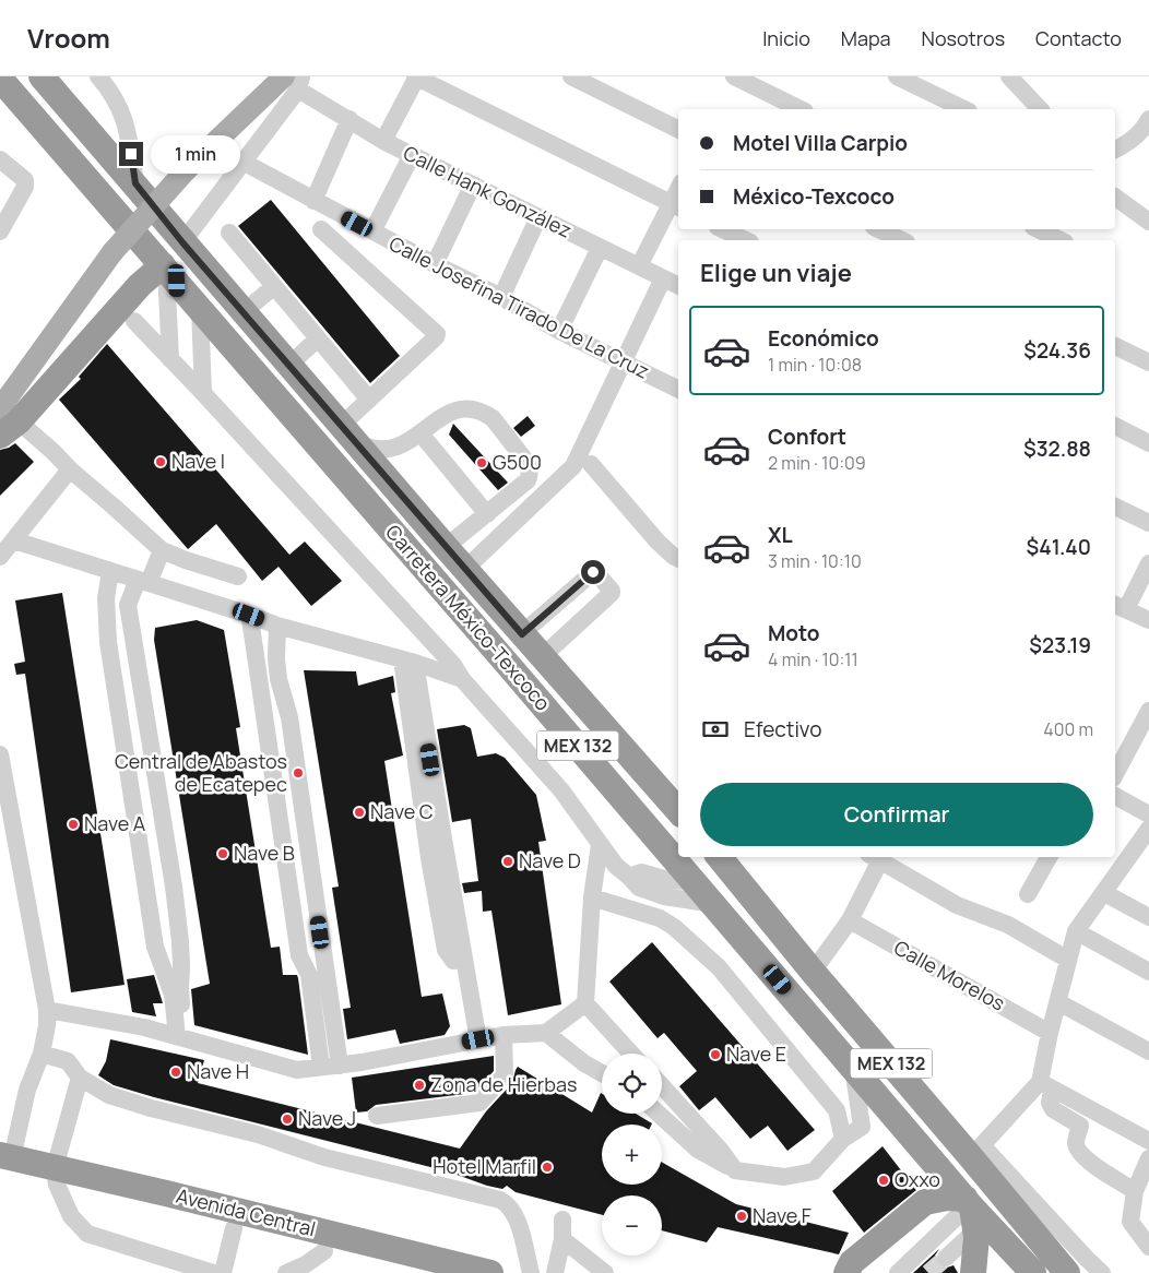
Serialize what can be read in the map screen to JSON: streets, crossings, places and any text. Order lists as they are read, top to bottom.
{
  "streets": {
    "highway": ["Carretera México-Texcoco", "MEX 132", "Avenida Central"],
    "street": ["Calle Hank González", "Calle Josefina Tirado De La Cruz", "Calle Morelos"]
  },
  "crossings": [
    ["Carretera México-Texcoco", "MEX 132"]
  ],
  "places": [
    "Nave I",
    "G500",
    "Central de Abastos de Ecatepec",
    "Nave C",
    "Nave A",
    "Nave B",
    "Nave D",
    "Nave E",
    "Nave H",
    "Zona de Hierbas",
    "Nave J",
    "Hotel Marfil",
    "Oxxo",
    "Nave F"
  ],
  "page": {
    "header": "Vroom",
    "nav": [
      "Inicio",
      "Mapa",
      "Nosotros",
      "Contacto"
    ],
    "banner": ["Motel Villa Carpio", "México-Texcoco"],
    "bubble": "1 min",
    "heading": "Elige un viaje",
    "list": [
      {
        "name": "Económico",
        "note": "1 min · 10:08",
        "value": "$24.36"
      },
      {
        "name": "Confort",
        "note": "2 min · 10:09",
        "value": "$32.88"
      },
      {
        "name": "XL",
        "note": "3 min · 10:10",
        "value": "$41.40"
      },
      {
        "name": "Moto",
        "note": "4 min · 10:11",
        "value": "$23.19"
      }
    ],
    "pay": ["Efectivo", "400 m"],
    "buttons": "Confirmar",
    "map_buttons": ["+", "−"]
  }
}
